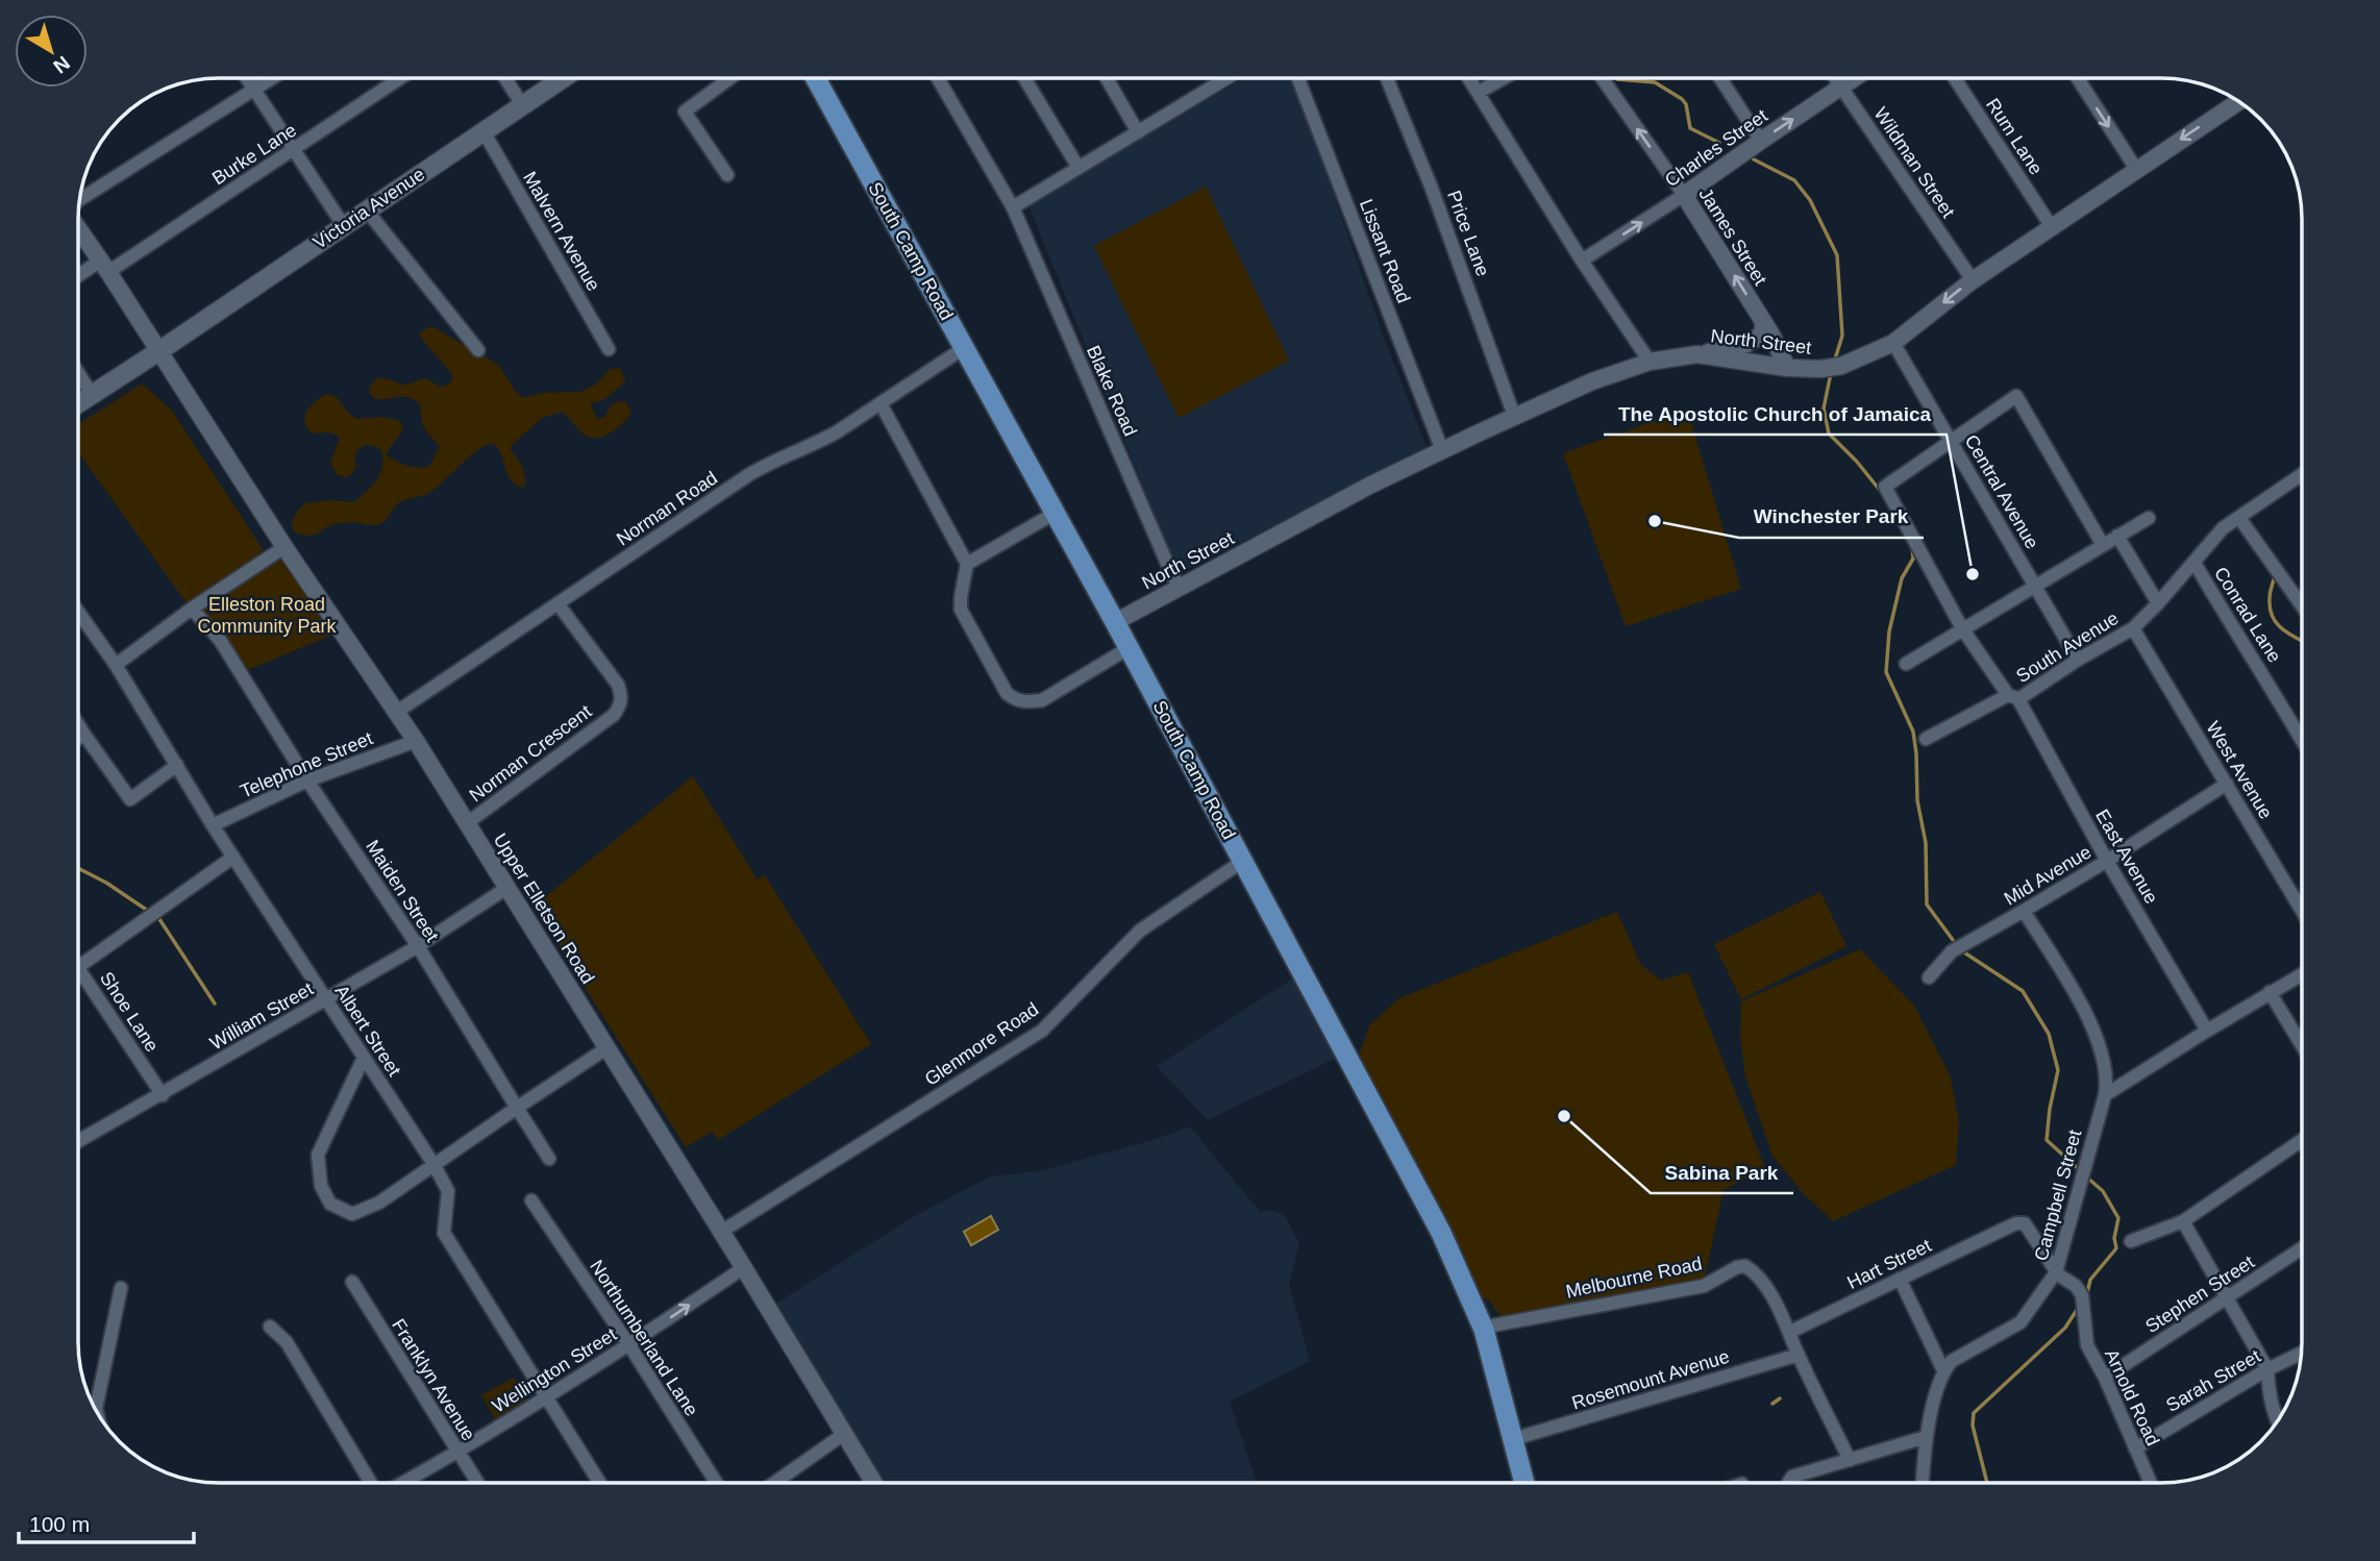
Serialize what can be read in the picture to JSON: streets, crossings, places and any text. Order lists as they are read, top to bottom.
{
  "streets": {
    "main road": ["Victoria Avenue", "South Camp Road"],
    "street": [
      "Rum Lane",
      "Charles Street",
      "Burke Lane",
      "Wildman Street",
      "Malvern Avenue",
      "Price Lane",
      "James Street",
      "Lissant Road",
      "North Street",
      "Blake Road",
      "Central Avenue",
      "Norman Road",
      "Conrad Lane",
      "South Avenue",
      "Norman Crescent",
      "Telephone Street",
      "West Avenue",
      "East Avenue",
      "Mid Avenue",
      "Maiden Street",
      "Upper Elletson Road",
      "Shoe Lane",
      "William Street",
      "Albert Street",
      "Glenmore Road",
      "Campbell Street",
      "Hart Street",
      "Melbourne Road",
      "Stephen Street",
      "Northumberland Lane",
      "Wellington Street",
      "Franklyn Avenue",
      "Rosemount Avenue",
      "Sarah Street",
      "Arnold Road"
    ]
  },
  "crossings": [
    ["Rum Lane", "North Street"],
    ["Charles Street", "Wildman Street"],
    ["Charles Street", "James Street"],
    ["Burke Lane", "Upper Elletson Road"],
    ["Wildman Street", "North Street"],
    ["Victoria Avenue", "Malvern Avenue"],
    ["Victoria Avenue", "Upper Elletson Road"],
    ["Price Lane", "North Street"],
    ["James Street", "North Street"],
    ["South Camp Road", "North Street"],
    ["South Camp Road", "Norman Road"],
    ["South Camp Road", "Glenmore Road"],
    ["South Camp Road", "Melbourne Road"],
    ["South Camp Road", "Rosemount Avenue"],
    ["Lissant Road", "North Street"],
    ["North Street", "Blake Road"],
    ["North Street", "Central Avenue"],
    ["Central Avenue", "South Avenue"],
    ["Central Avenue", "East Avenue"],
    ["Norman Road", "Norman Crescent"],
    ["Norman Road", "Upper Elletson Road"],
    ["Conrad Lane", "South Avenue"],
    ["South Avenue", "West Avenue"],
    ["South Avenue", "East Avenue"],
    ["Norman Crescent", "Upper Elletson Road"],
    ["Telephone Street", "Maiden Street"],
    ["Telephone Street", "Upper Elletson Road"],
    ["Telephone Street", "Albert Street"],
    ["West Avenue", "Mid Avenue"],
    ["East Avenue", "Mid Avenue"],
    ["Mid Avenue", "Campbell Street"],
    ["Maiden Street", "William Street"],
    ["Upper Elletson Road", "William Street"],
    ["Upper Elletson Road", "Glenmore Road"],
    ["Upper Elletson Road", "Wellington Street"],
    ["Shoe Lane", "William Street"],
    ["William Street", "Albert Street"],
    ["Albert Street", "Wellington Street"],
    ["Campbell Street", "Arnold Road"],
    ["Hart Street", "Melbourne Road"],
    ["Hart Street", "Arnold Road"],
    ["Melbourne Road", "Rosemount Avenue"],
    ["Stephen Street", "Arnold Road"],
    ["Northumberland Lane", "Wellington Street"],
    ["Wellington Street", "Franklyn Avenue"],
    ["Sarah Street", "Arnold Road"]
  ],
  "one_way": ["Charles Street"],
  "parks": ["Elleston Road Community Park"],
  "places": ["Winchester Park", "The Apostolic Church of Jamaica", "Sabina Park"],
  "scale_bar": "100 m",
  "north": "bottom right"
}
